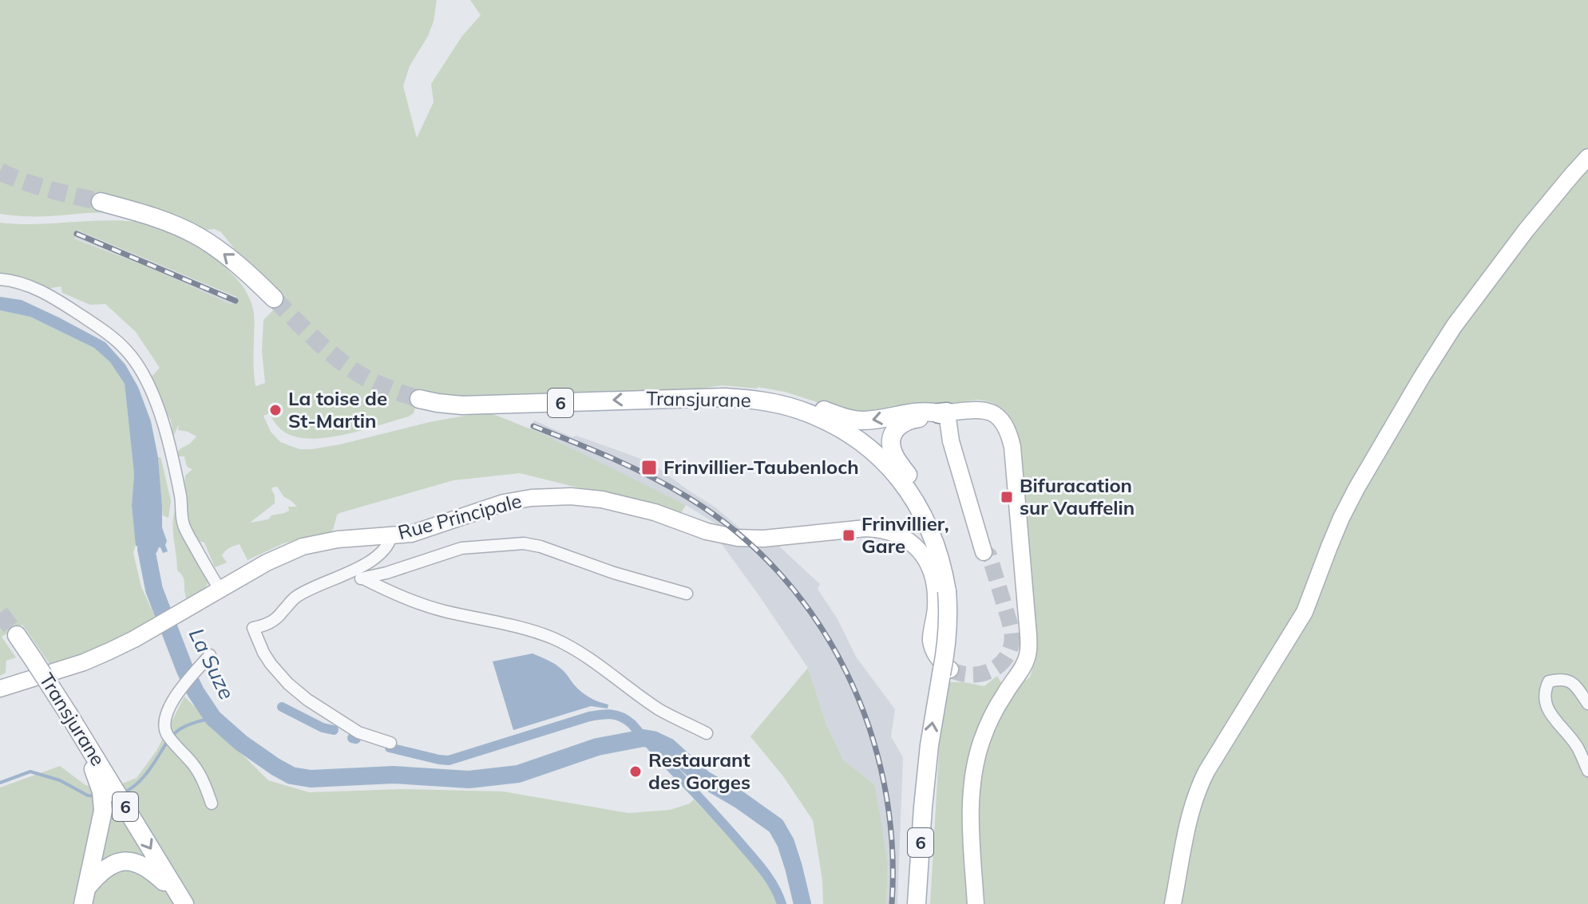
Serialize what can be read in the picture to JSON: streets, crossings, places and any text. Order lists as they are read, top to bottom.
{
  "streets": {
    "main road": ["Transjurane", "6"],
    "street": ["Rue Principale"]
  },
  "crossings": [
    ["Transjurane", "6"],
    ["6", "Rue Principale"]
  ],
  "water": ["La Suze"],
  "places": {
    "other": ["La toise de St-Martin", "Restaurant des Gorges"],
    "transit": ["Frinvillier-Taubenloch", "Bifuracation sur Vauffelin", "Frinvillier, Gare"]
  }
}
